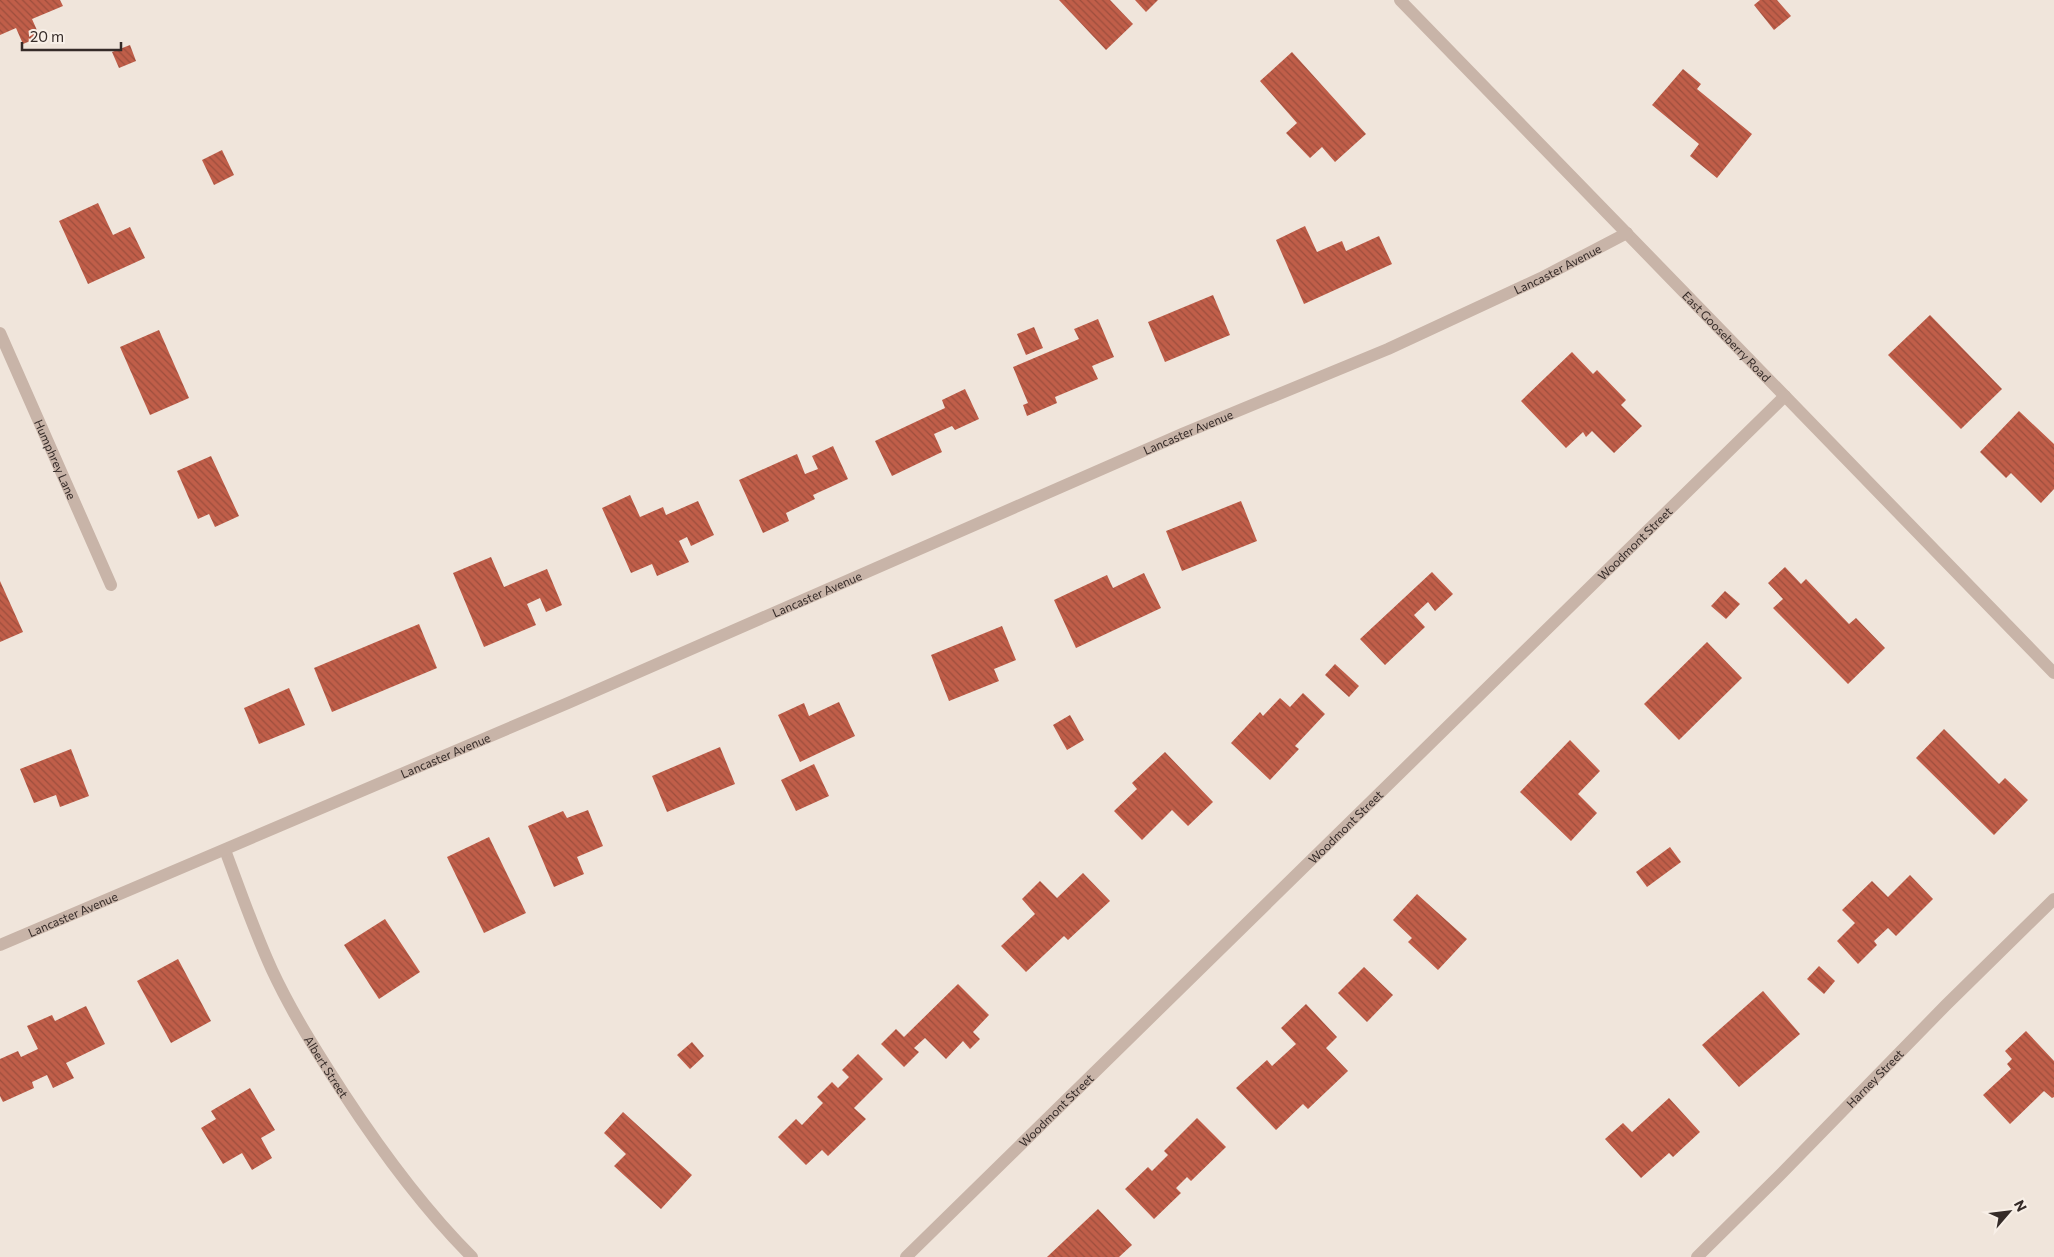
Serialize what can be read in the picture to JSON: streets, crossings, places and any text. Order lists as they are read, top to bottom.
{
  "streets": {
    "street": [
      "Lancaster Avenue",
      "East Gooseberry Road",
      "Humphrey Lane",
      "Woodmont Street",
      "Albert Street",
      "Harney Street"
    ]
  },
  "crossings": [
    ["Lancaster Avenue", "East Gooseberry Road"],
    ["Lancaster Avenue", "Albert Street"],
    ["East Gooseberry Road", "Woodmont Street"]
  ],
  "scale_bar": "20 m",
  "north": "top right"
}
